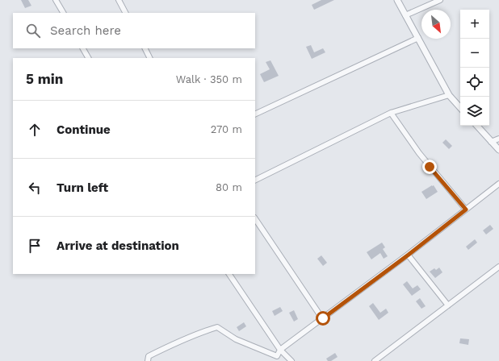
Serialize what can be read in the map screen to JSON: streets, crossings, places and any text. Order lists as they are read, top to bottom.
{
  "north": "bottom right",
  "page": {
    "map_buttons": ["+", "−"],
    "search": "Search here",
    "heading": ["5 min", "Walk · 350 m"],
    "list": [
      ["Continue", "270 m"],
      ["Turn left", "80 m"],
      "Arrive at destination"
    ]
  }
}
